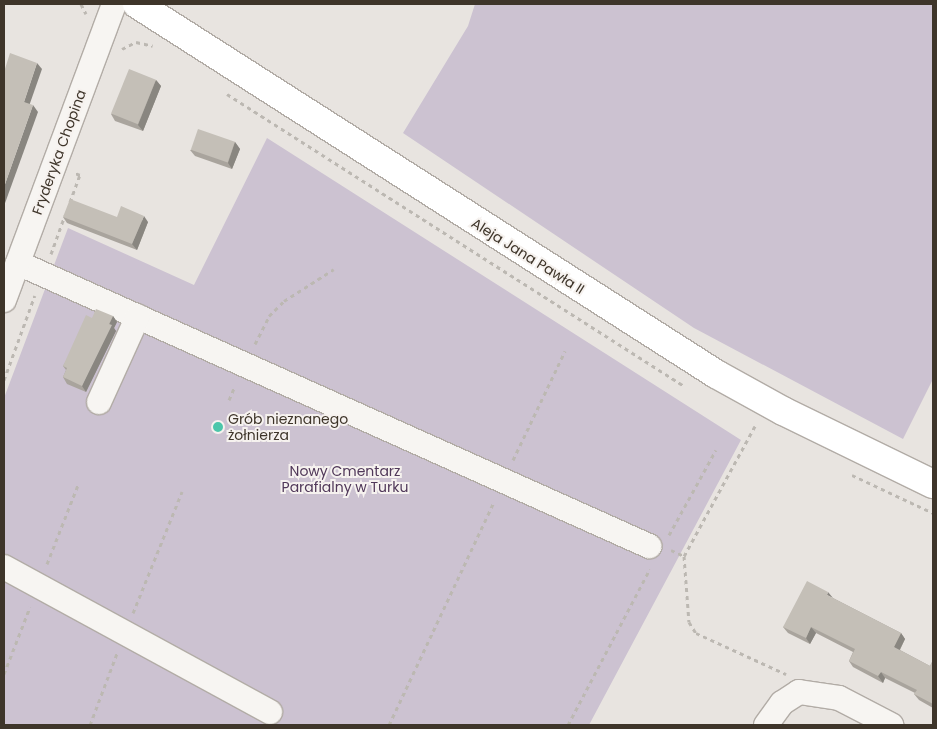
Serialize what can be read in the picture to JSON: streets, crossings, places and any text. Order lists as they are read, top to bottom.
{
  "streets": {
    "main road": ["Aleja Jana Pawła II"],
    "street": ["Fryderyka Chopina"]
  },
  "parks": ["Nowy Cmentarz Parafialny w Turku"],
  "places": ["Grób nieznanego żołnierza"]
}
